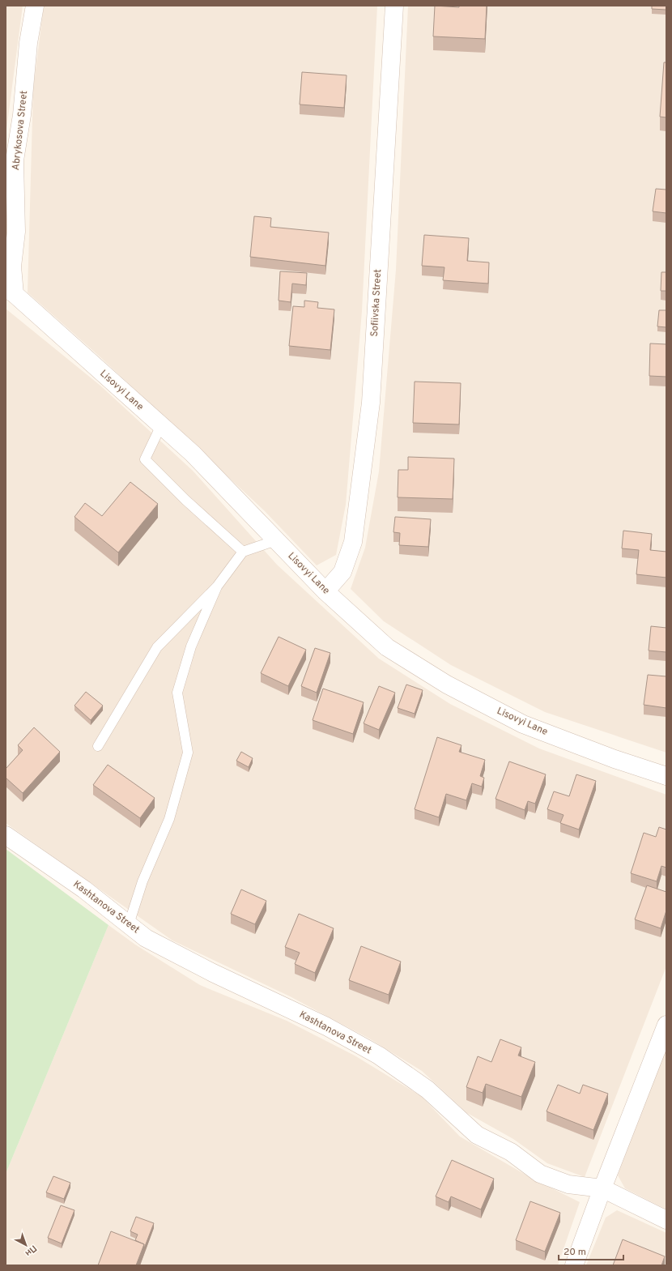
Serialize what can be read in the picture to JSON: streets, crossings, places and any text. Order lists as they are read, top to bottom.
{
  "streets": {
    "street": [
      "Abrykosova Street",
      "Sofiivska Street",
      "Lisovyi Lane",
      "Kashtanova Street"
    ]
  },
  "crossings": [
    ["Abrykosova Street", "Lisovyi Lane"],
    ["Sofiivska Street", "Lisovyi Lane"]
  ],
  "scale_bar": "20 m",
  "north": "bottom right"
}
